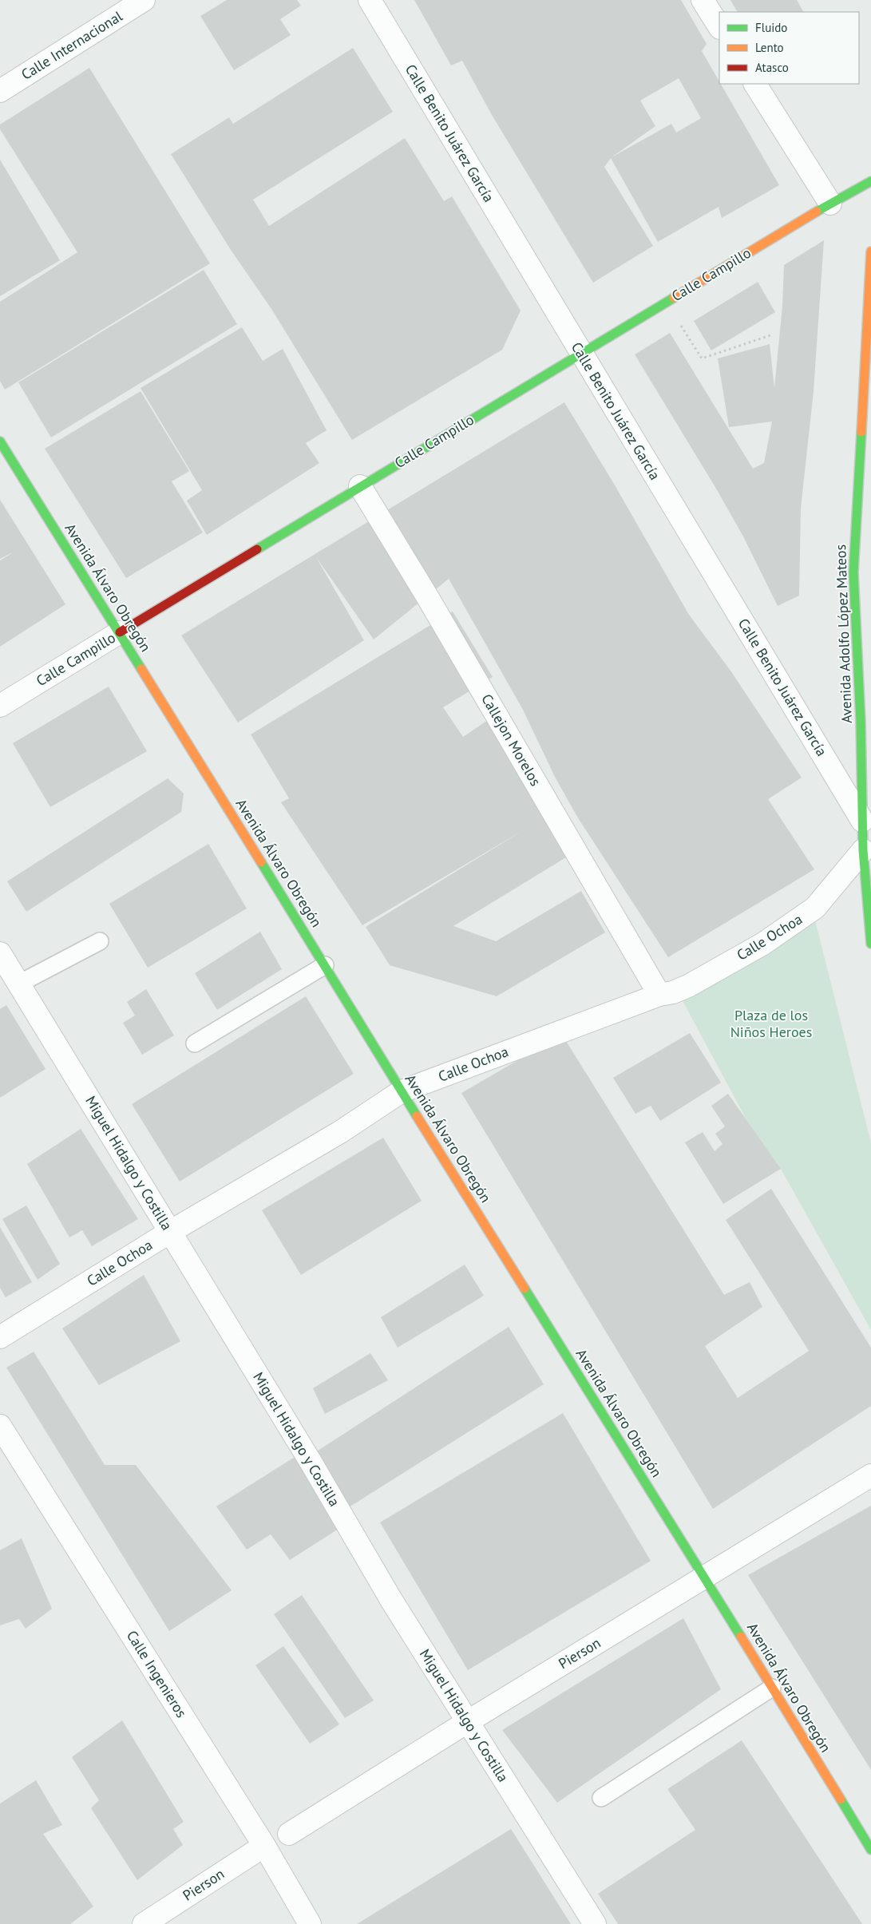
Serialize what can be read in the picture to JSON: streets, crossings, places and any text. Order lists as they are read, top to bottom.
{
  "streets": {
    "main road": ["Calle Campillo", "Avenida Álvaro Obregón", "Avenida Adolfo López Mateos"],
    "street": [
      "Calle Internacional",
      "Calle Benito Juárez García",
      "Callejon Morelos",
      "Calle Ochoa",
      "Miguel Hidalgo y Costilla",
      "Pierson",
      "Calle Ingenieros"
    ]
  },
  "crossings": [
    ["Calle Benito Juárez García", "Calle Campillo"],
    ["Calle Benito Juárez García", "Avenida Adolfo López Mateos"],
    ["Calle Campillo", "Avenida Álvaro Obregón"],
    ["Calle Campillo", "Callejon Morelos"],
    ["Avenida Álvaro Obregón", "Calle Ochoa"],
    ["Avenida Álvaro Obregón", "Pierson"],
    ["Avenida Adolfo López Mateos", "Calle Ochoa"],
    ["Callejon Morelos", "Calle Ochoa"],
    ["Calle Ochoa", "Miguel Hidalgo y Costilla"],
    ["Miguel Hidalgo y Costilla", "Pierson"],
    ["Pierson", "Calle Ingenieros"]
  ],
  "parks": ["Plaza de los Niños Heroes"],
  "legend": ["Fluido", "Lento", "Atasco"]
}
